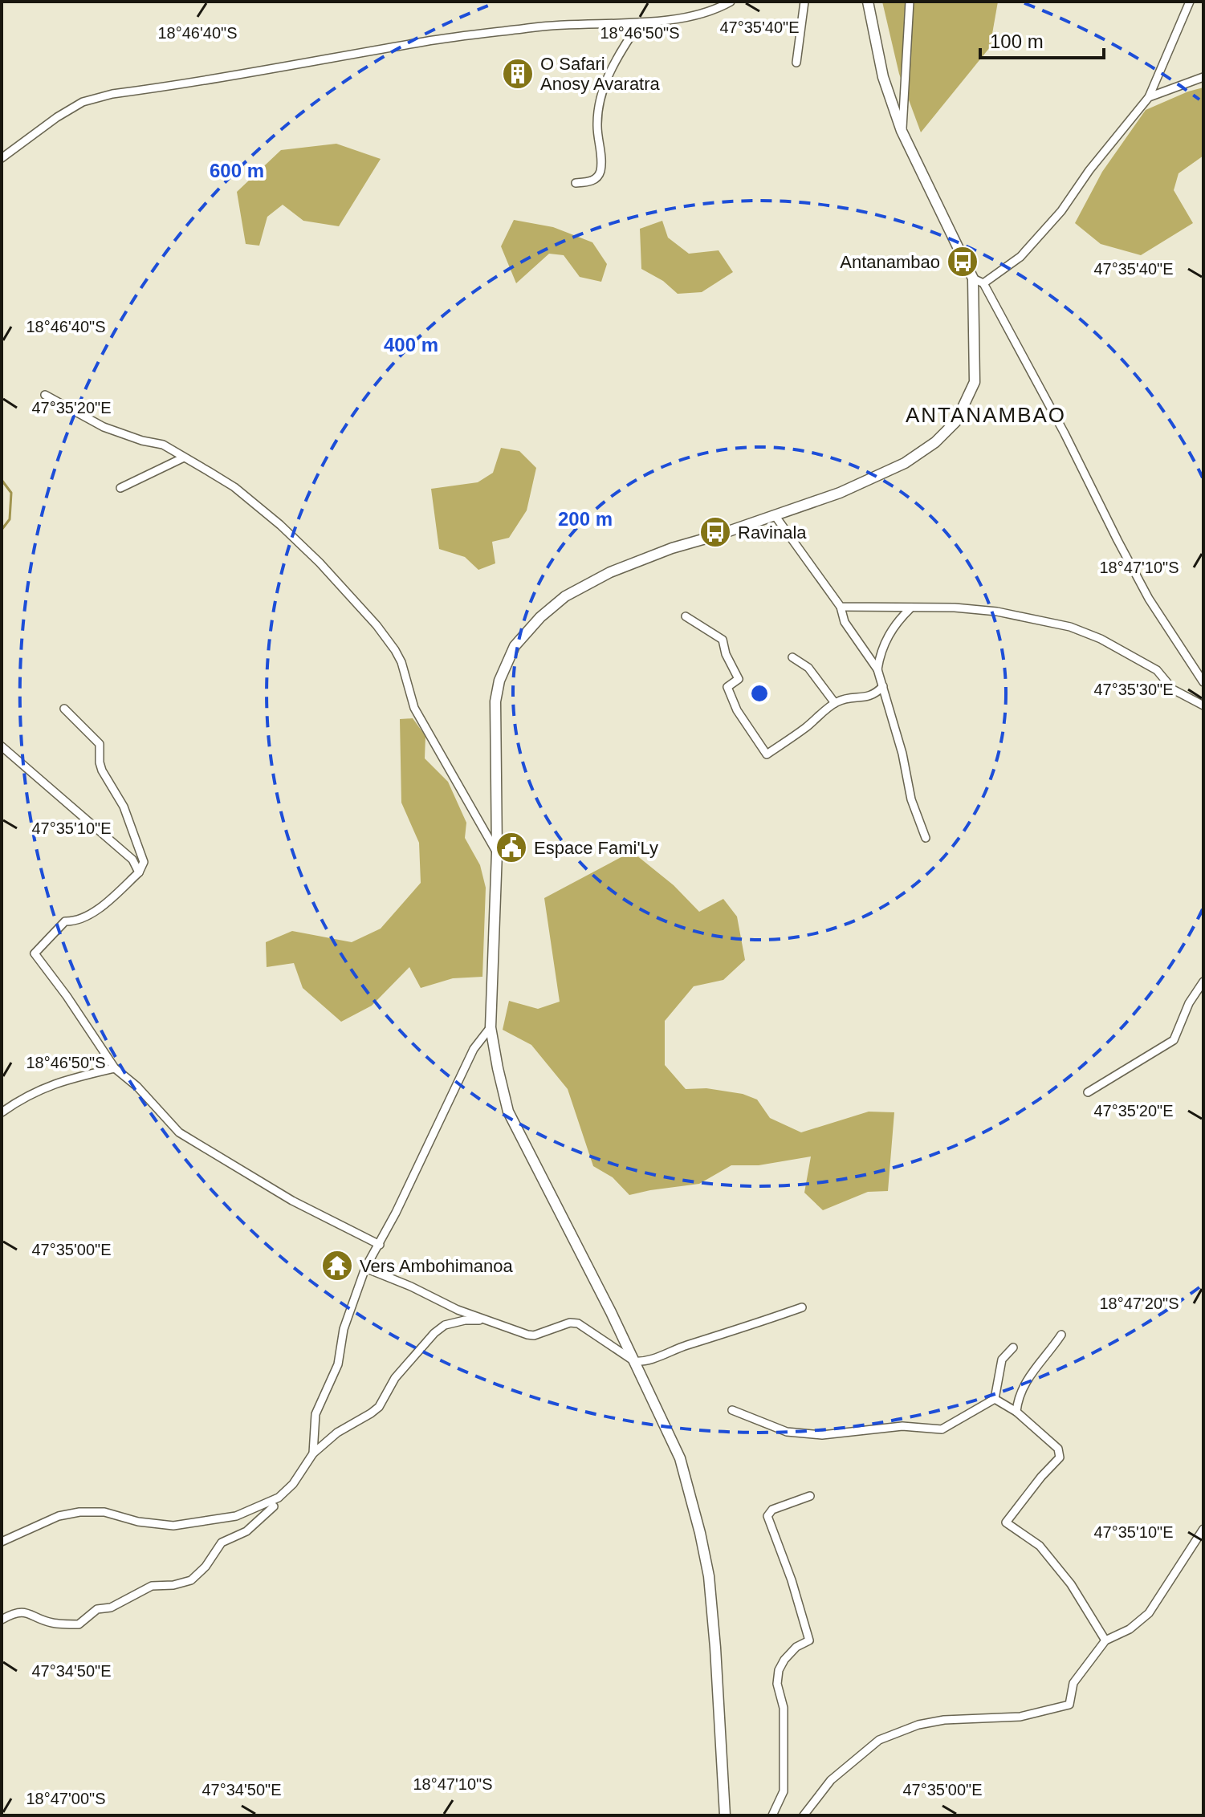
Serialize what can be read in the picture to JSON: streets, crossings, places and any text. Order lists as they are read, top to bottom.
{
  "districts": ["ANTANAMBAO"],
  "places": {
    "building": ["O Safari Anosy Avaratra"],
    "bus stop": ["Antanambao", "Ravinala"],
    "public building": ["Espace Fami'Ly"],
    "temple": ["Vers Ambohimanoa"]
  },
  "scale_bar": "100 m",
  "coordinates": [
    "47°35'40\"E",
    "18°46'40\"S",
    "18°46'50\"S",
    "47°35'20\"E",
    "18°47'10\"S",
    "47°35'30\"E",
    "47°35'10\"E",
    "47°35'00\"E",
    "18°47'20\"S",
    "47°34'50\"E",
    "18°47'00\"S"
  ],
  "rings": ["600 m", "400 m", "200 m"]
}
